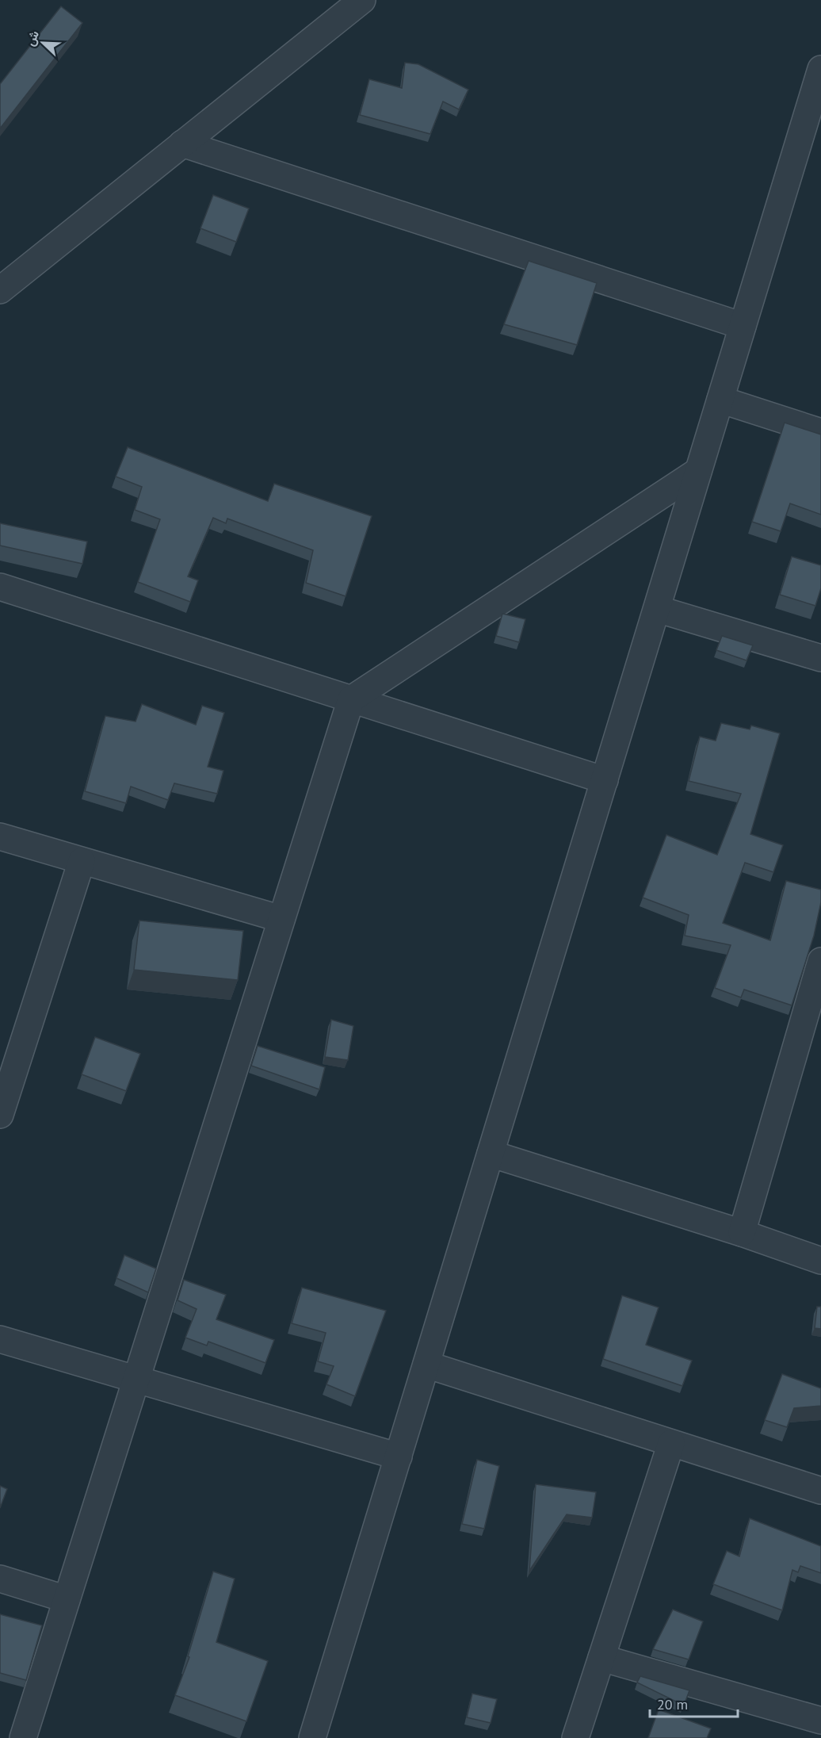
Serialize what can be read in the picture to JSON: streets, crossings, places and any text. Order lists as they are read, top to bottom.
{
  "scale_bar": "20 m",
  "north": "top left"
}
